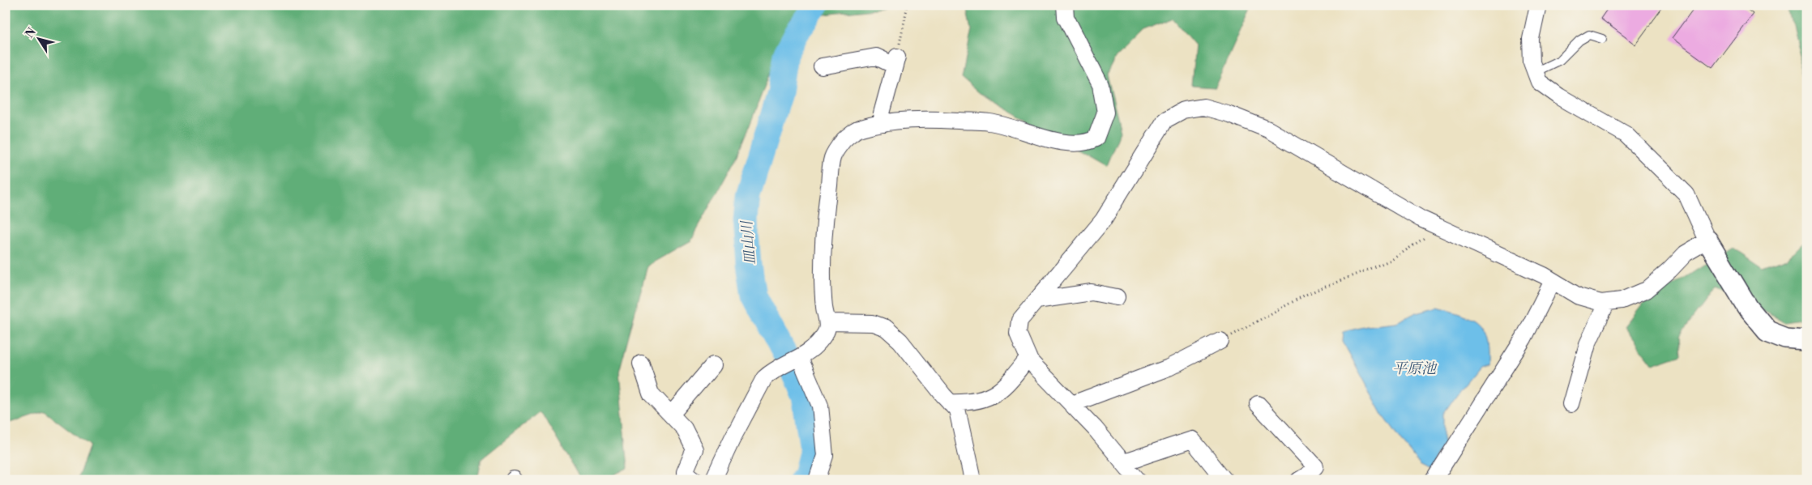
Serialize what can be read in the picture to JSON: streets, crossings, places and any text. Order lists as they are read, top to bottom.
{
  "water": ["皿山川", "平原池"],
  "north": "top left"
}
